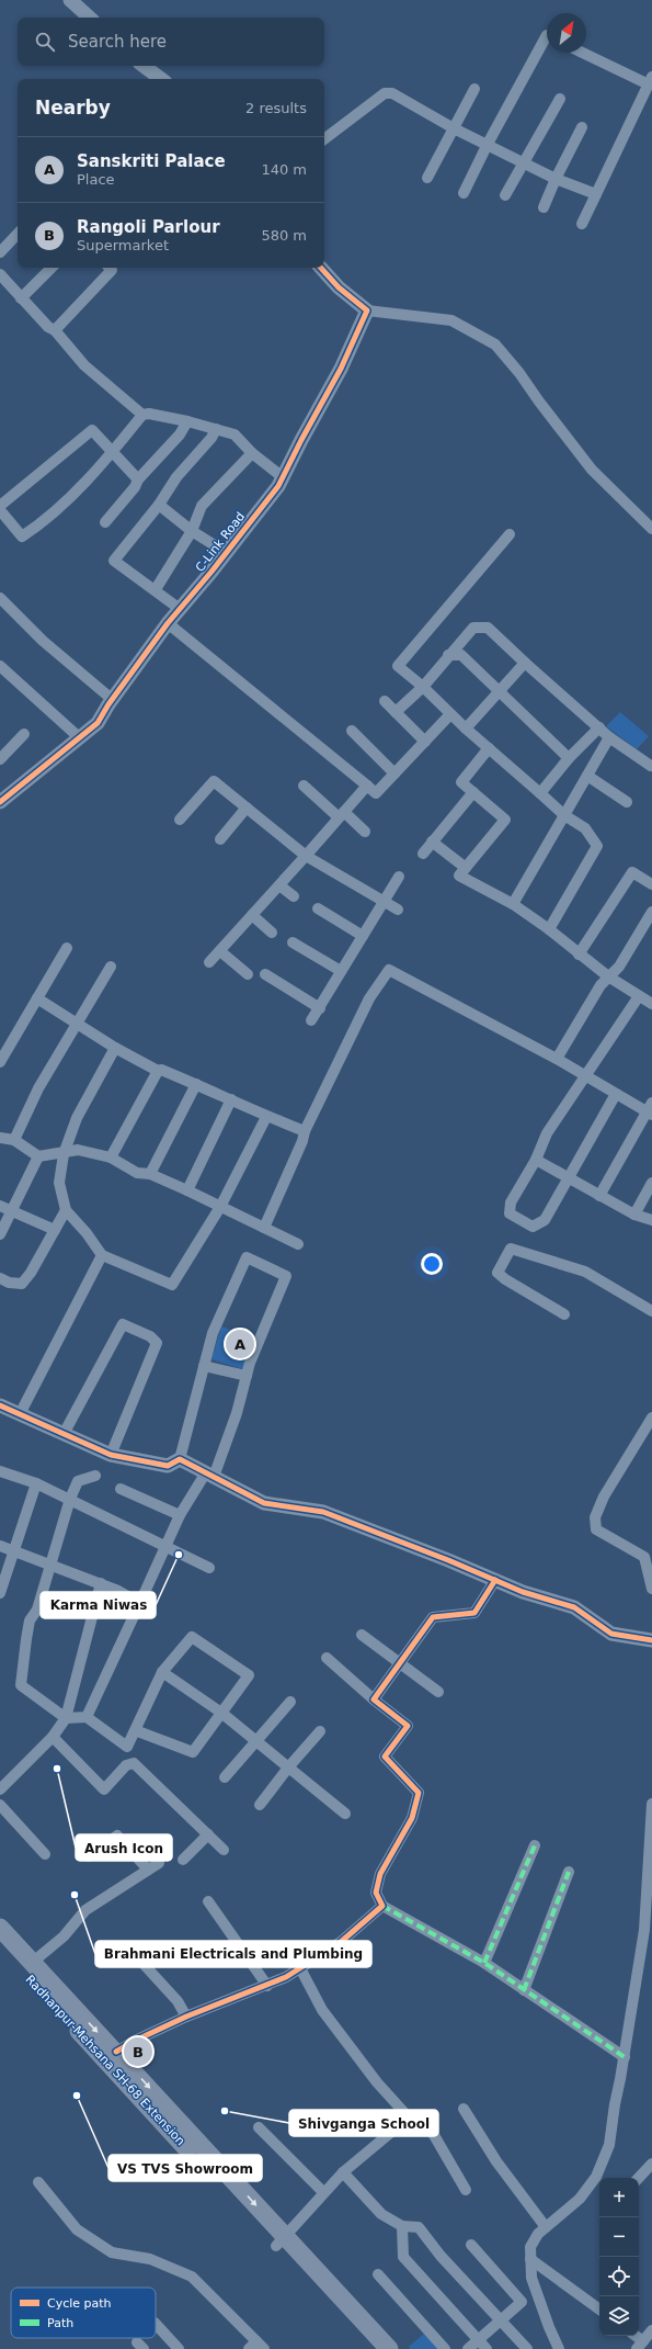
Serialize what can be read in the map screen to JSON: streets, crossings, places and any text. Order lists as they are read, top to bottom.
{
  "streets": {
    "highway": ["Radhanpur-Mehsana SH-68 Extension"],
    "street": ["C-Link Road"]
  },
  "places": [
    "Karma Niwas",
    "Arush Icon",
    "Brahmani Electricals and Plumbing",
    "VS TVS Showroom",
    "Shivganga School"
  ],
  "legend": ["Cycle path", "Path"],
  "north": "top right",
  "page": {
    "search": "Search here",
    "heading": ["Nearby", "2 results"],
    "list": [
      {
        "mark": "A",
        "name": "Sanskriti Palace",
        "note": "Place",
        "value": "140 m"
      },
      {
        "mark": "B",
        "name": "Rangoli Parlour",
        "note": "Supermarket",
        "value": "580 m"
      }
    ],
    "pins": ["A", "B"],
    "map_buttons": ["+", "−"]
  }
}
